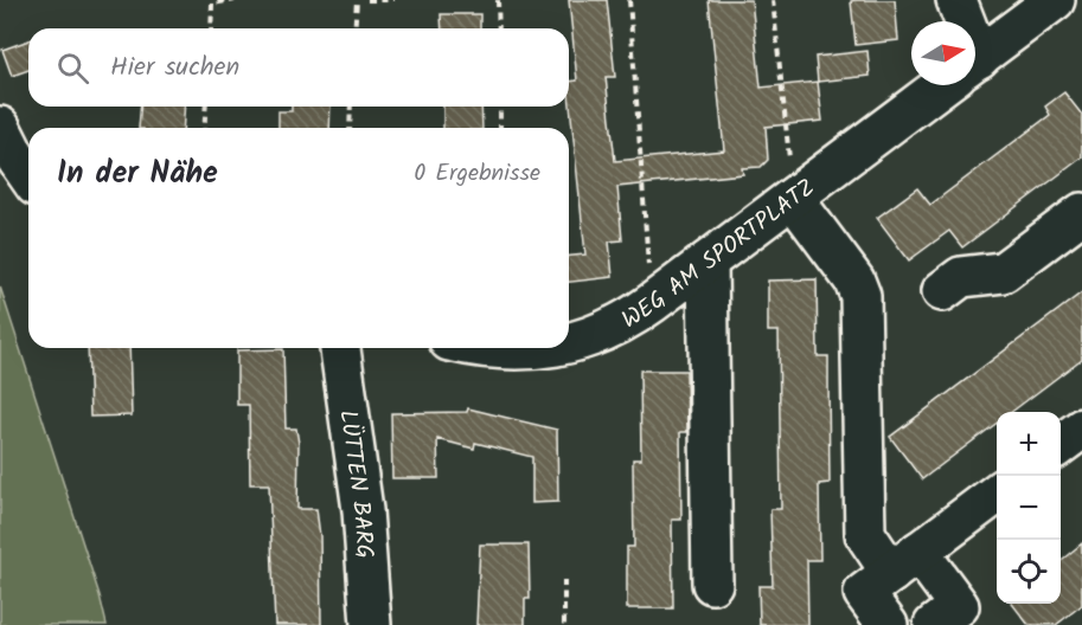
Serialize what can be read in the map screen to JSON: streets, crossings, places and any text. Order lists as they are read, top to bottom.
{
  "streets": {
    "street": ["WEG AM SPORTPLATZ", "LÜTTEN BARG"]
  },
  "north": "right",
  "page": {
    "search": "Hier suchen",
    "heading": ["In der Nähe", "0 Ergebnisse"],
    "map_buttons": ["+", "−"]
  }
}
